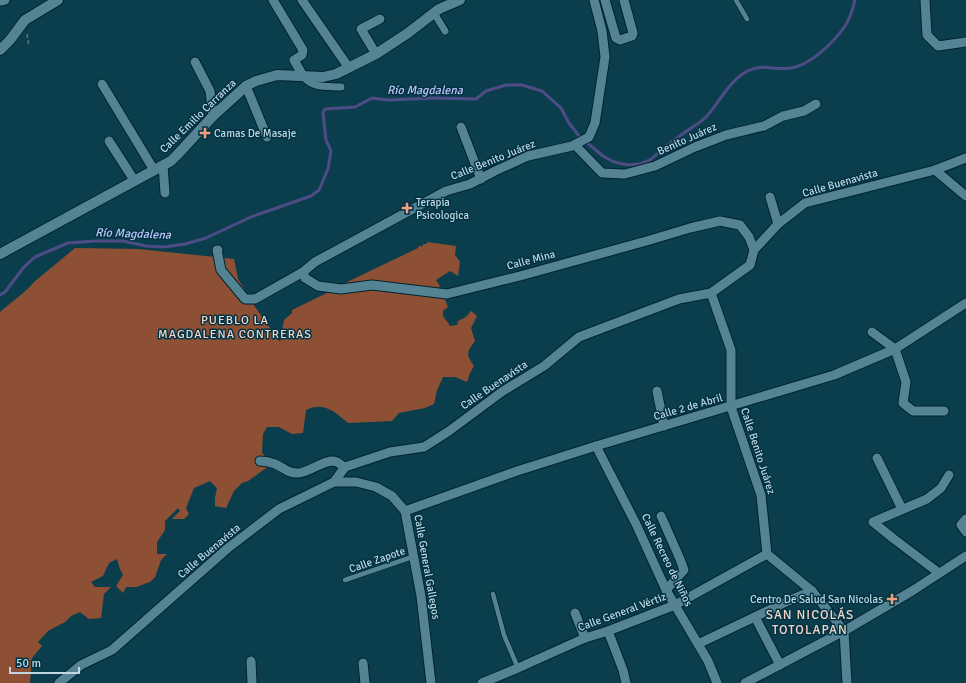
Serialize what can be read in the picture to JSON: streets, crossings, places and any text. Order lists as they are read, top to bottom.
{
  "streets": {
    "street": [
      "Calle Emilio Carranza",
      "Benito Juárez",
      "Calle Benito Juárez",
      "Calle Buenavista",
      "Calle Mina",
      "Calle 2 de Abril",
      "Calle Recreo de Niños",
      "Calle General Gallegos",
      "Calle General Vértiz"
    ],
    "lane": ["Calle Zapote"]
  },
  "crossings": [
    ["Benito Juárez", "Calle Benito Juárez"],
    ["Calle Benito Juárez", "Calle Buenavista"],
    ["Calle Benito Juárez", "Calle Mina"],
    ["Calle Benito Juárez", "Calle 2 de Abril"],
    ["Calle Benito Juárez", "Calle General Vértiz"],
    ["Calle Buenavista", "Calle Mina"],
    ["Calle Buenavista", "Calle General Gallegos"],
    ["Calle 2 de Abril", "Calle Recreo de Niños"],
    ["Calle 2 de Abril", "Calle General Gallegos"],
    ["Calle Zapote", "Calle General Gallegos"],
    ["Calle Recreo de Niños", "Calle General Vértiz"]
  ],
  "districts": ["PUEBLO LA MAGDALENA CONTRERAS", "SAN NICOLÁS TOTOLAPAN"],
  "water": ["Río Magdalena"],
  "places": {
    "health": ["Camas De Masaje", "Terapia Psicologica", "Centro De Salud San Nicolas"]
  },
  "scale_bar": "50 m"
}
